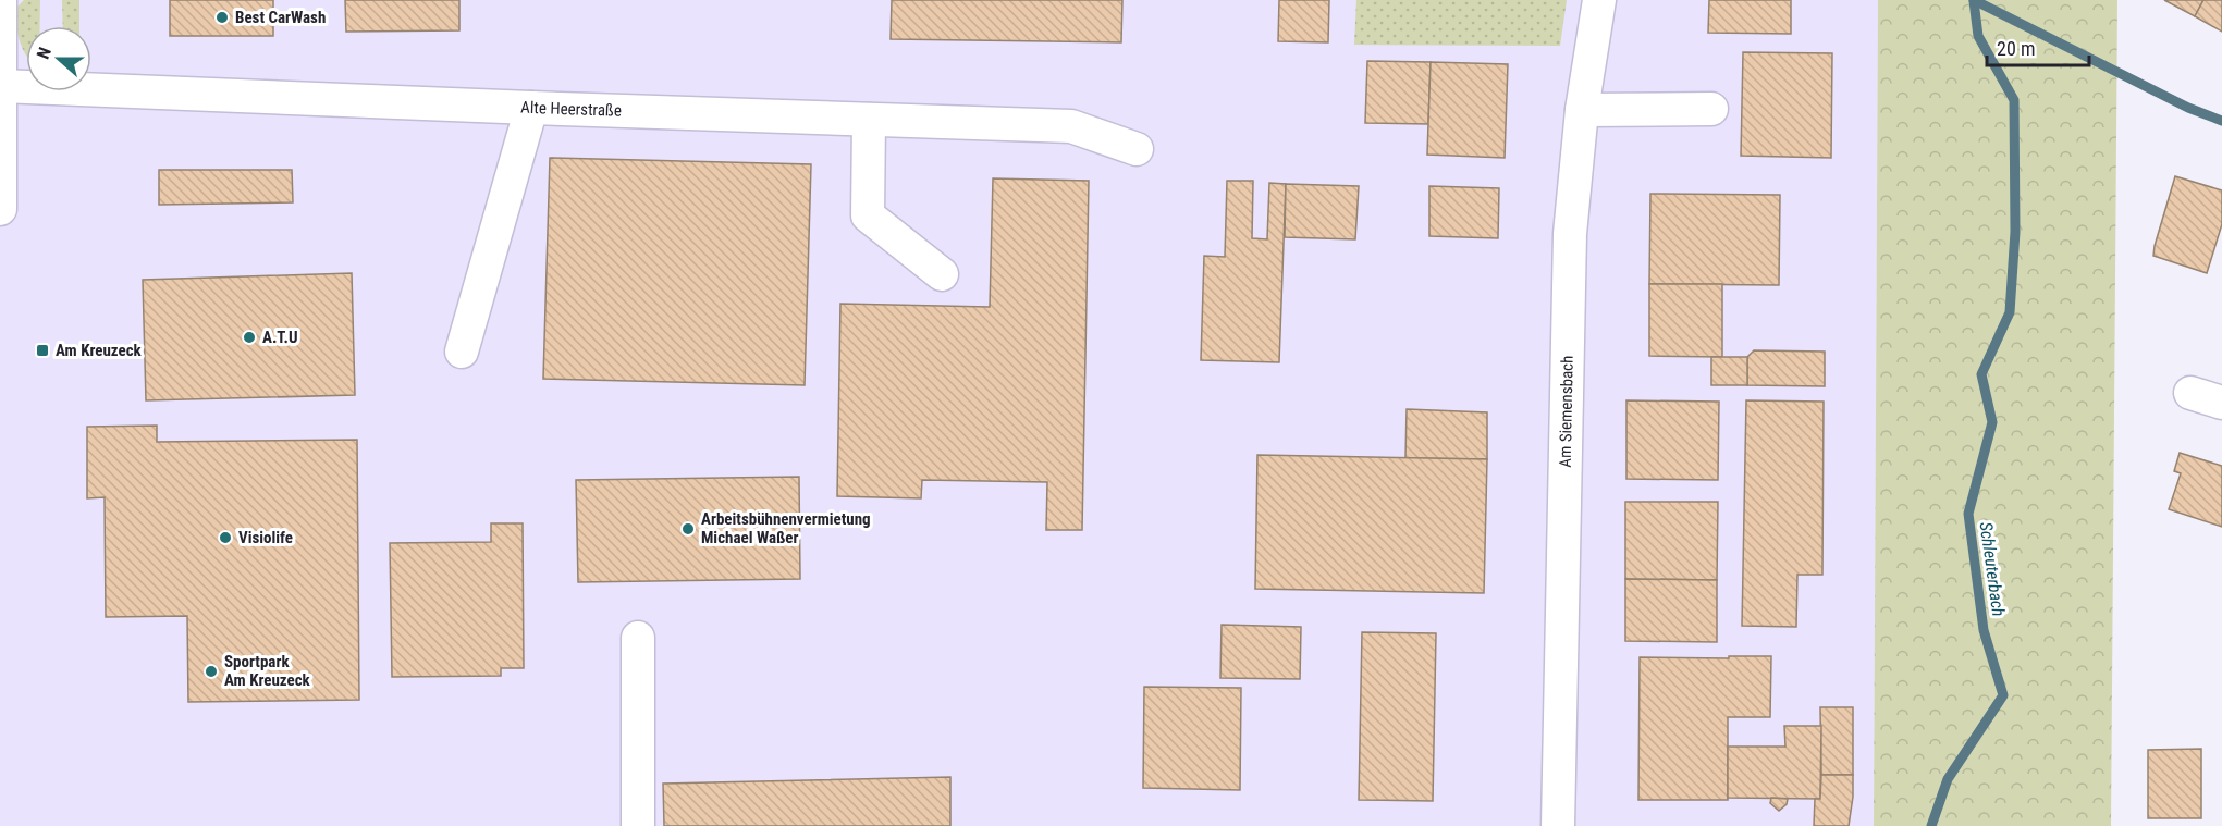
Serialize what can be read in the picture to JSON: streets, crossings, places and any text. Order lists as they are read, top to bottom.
{
  "streets": {
    "street": ["Alte Heerstraße", "Am Siemensbach"]
  },
  "water": ["Schleuterbach"],
  "places": {
    "other": [
      "Best CarWash",
      "A.T.U",
      "Arbeitsbühnenvermietung Michael Waßer",
      "Visiolife",
      "Sportpark Am Kreuzeck"
    ],
    "transit": ["Am Kreuzeck"]
  },
  "scale_bar": "20 m",
  "north": "left"
}
